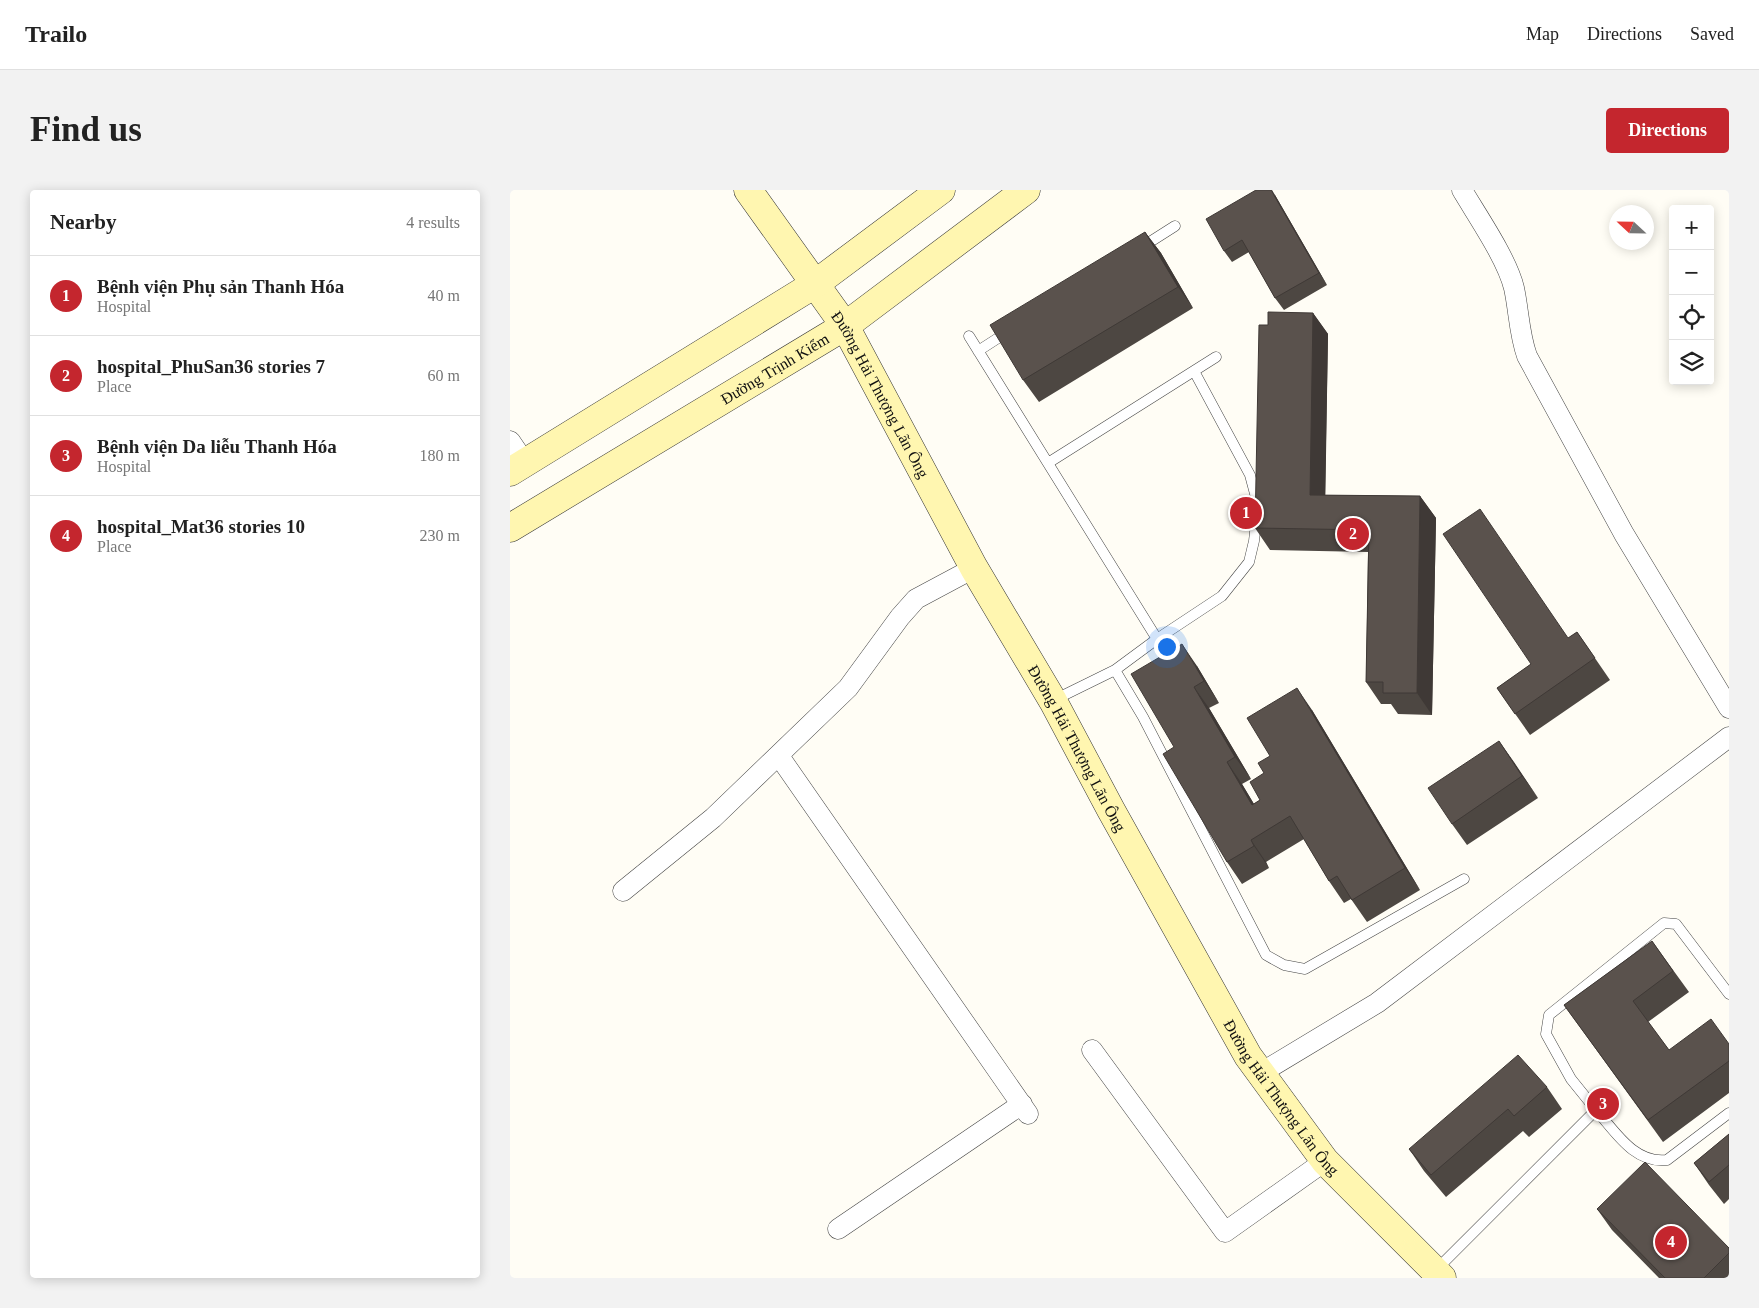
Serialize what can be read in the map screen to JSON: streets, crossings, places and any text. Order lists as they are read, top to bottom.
{
  "streets": {
    "main road": ["Đường Trịnh Kiểm", "Đường Hải Thượng Lãn Ông"]
  },
  "crossings": [
    ["Đường Trịnh Kiểm", "Đường Hải Thượng Lãn Ông"]
  ],
  "north": "left",
  "page": {
    "header": "Trailo",
    "nav": ["Map", "Directions", "Saved"],
    "buttons": "Directions",
    "title": "Find us",
    "heading": ["Nearby", "4 results"],
    "map_buttons": ["+", "−"],
    "list": [
      {
        "mark": "1",
        "name": "Bệnh viện Phụ sản Thanh Hóa",
        "note": "Hospital",
        "value": "40 m"
      },
      {
        "mark": "2",
        "name": "hospital_PhuSan36 stories 7",
        "note": "Place",
        "value": "60 m"
      },
      {
        "mark": "3",
        "name": "Bệnh viện Da liễu Thanh Hóa",
        "note": "Hospital",
        "value": "180 m"
      },
      {
        "mark": "4",
        "name": "hospital_Mat36 stories 10",
        "note": "Place",
        "value": "230 m"
      }
    ],
    "pins": [
      "1",
      "2",
      "3",
      "4"
    ]
  }
}
